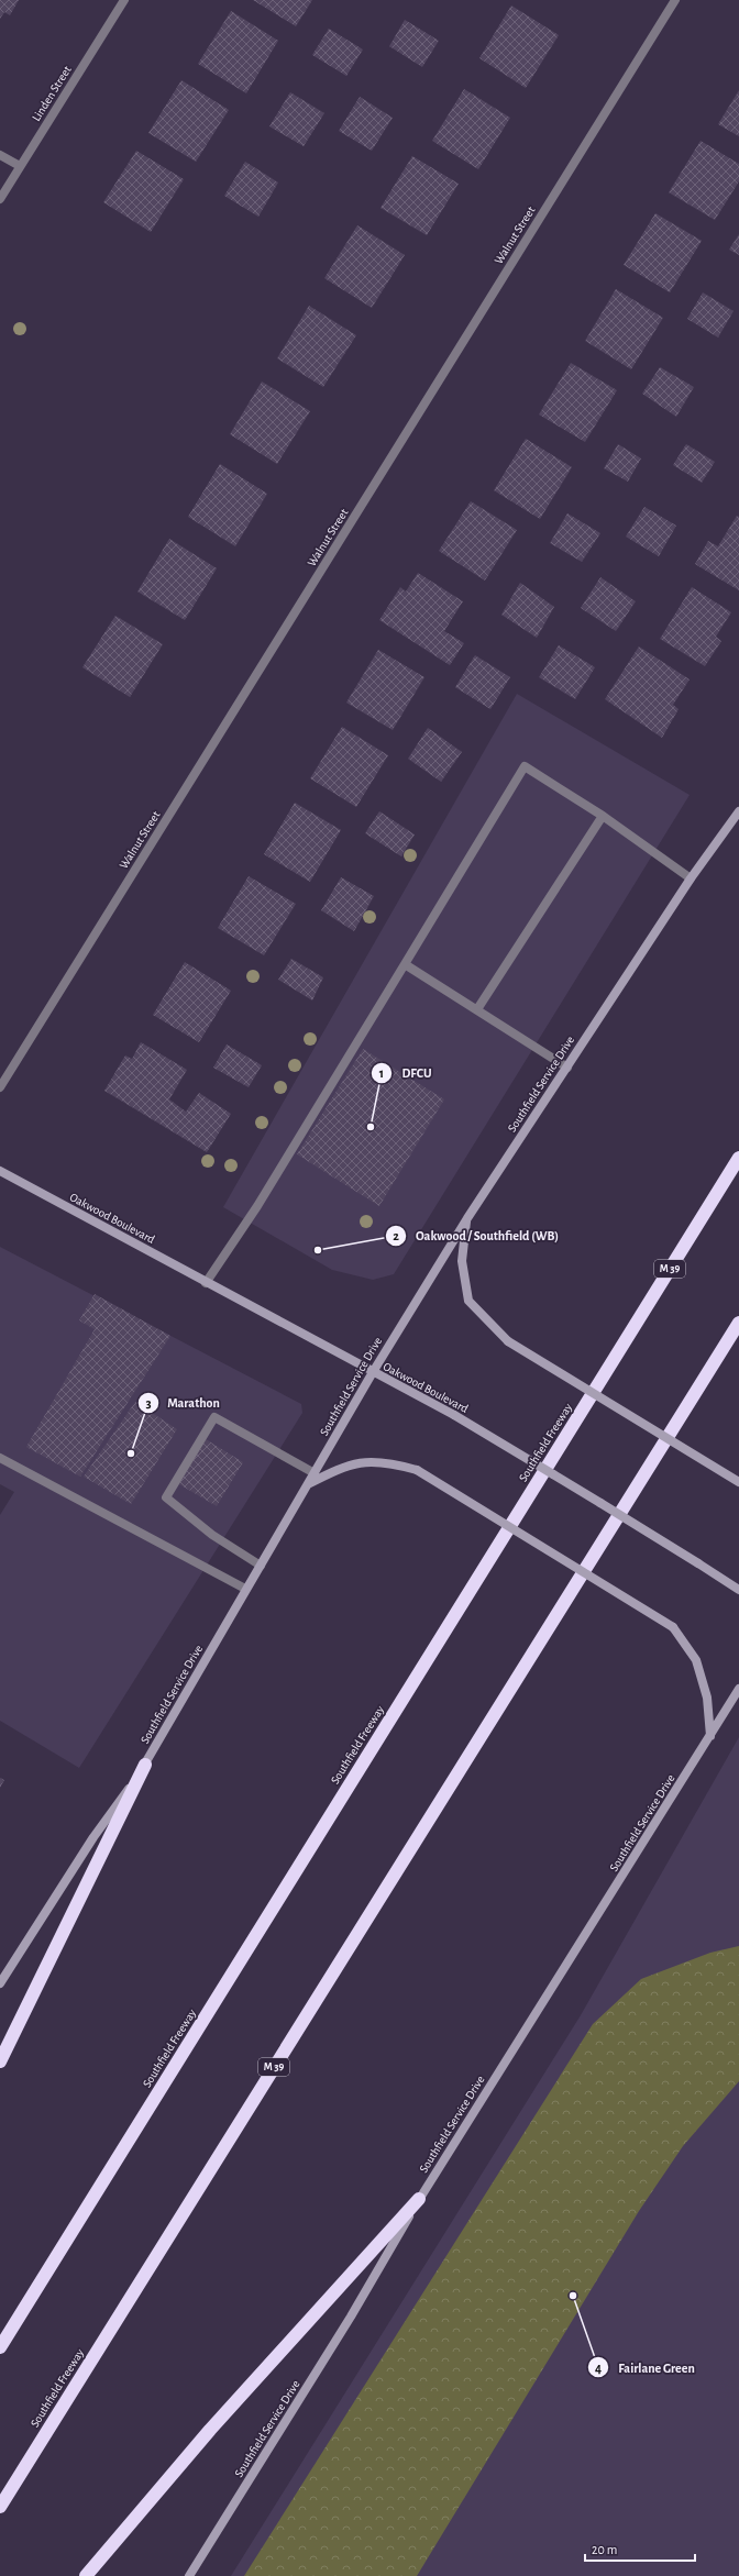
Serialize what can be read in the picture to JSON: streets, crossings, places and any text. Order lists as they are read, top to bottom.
{
  "streets": {
    "highway": ["M 39", "Southfield Freeway"],
    "main road": ["Southfield Service Drive", "Oakwood Boulevard"],
    "street": ["Linden Street", "Walnut Street"]
  },
  "crossings": [
    ["Southfield Service Drive", "Oakwood Boulevard"]
  ],
  "places": [
    "DFCU",
    "Oakwood / Southfield (WB)",
    "Marathon",
    "Fairlane Green"
  ],
  "scale_bar": "20 m"
}
